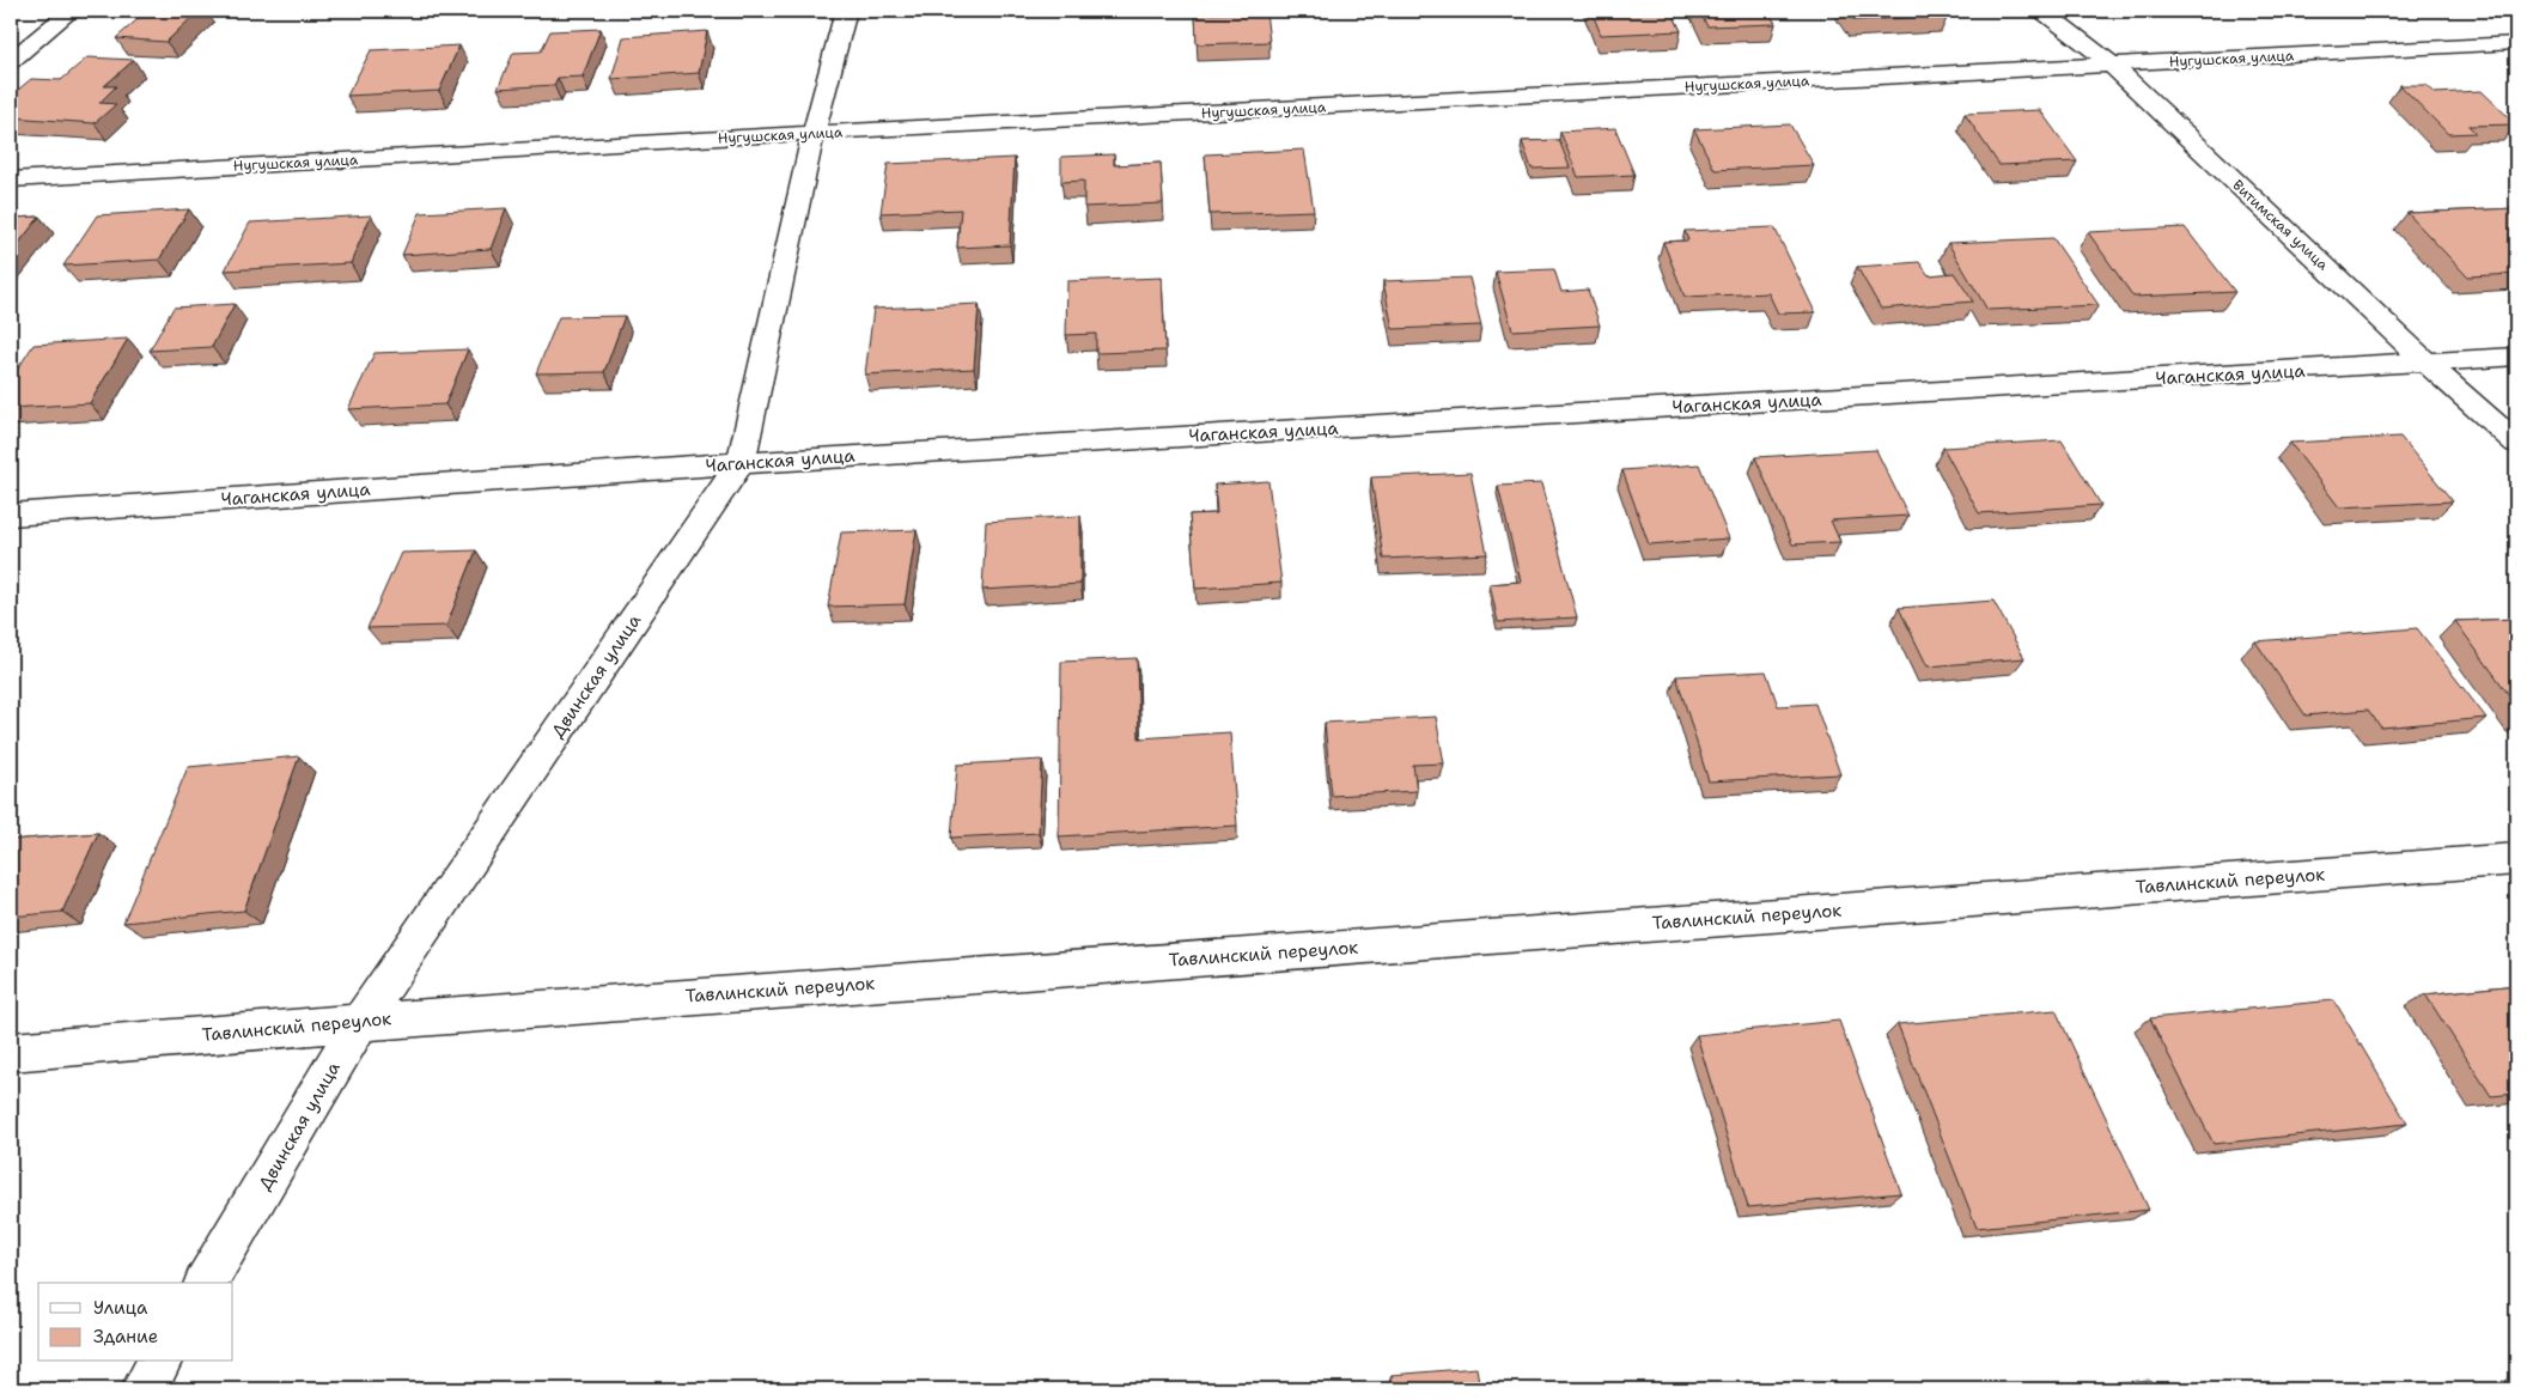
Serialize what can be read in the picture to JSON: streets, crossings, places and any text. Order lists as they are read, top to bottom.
{
  "streets": {
    "street": [
      "Нугушская улица",
      "Витимская улица",
      "Чаганская улица",
      "Двинская улица",
      "Тавлинский переулок"
    ]
  },
  "crossings": [
    ["Нугушская улица", "Витимская улица"],
    ["Нугушская улица", "Двинская улица"],
    ["Витимская улица", "Чаганская улица"],
    ["Чаганская улица", "Двинская улица"],
    ["Двинская улица", "Тавлинский переулок"]
  ],
  "legend": ["Улица", "Здание"]
}
